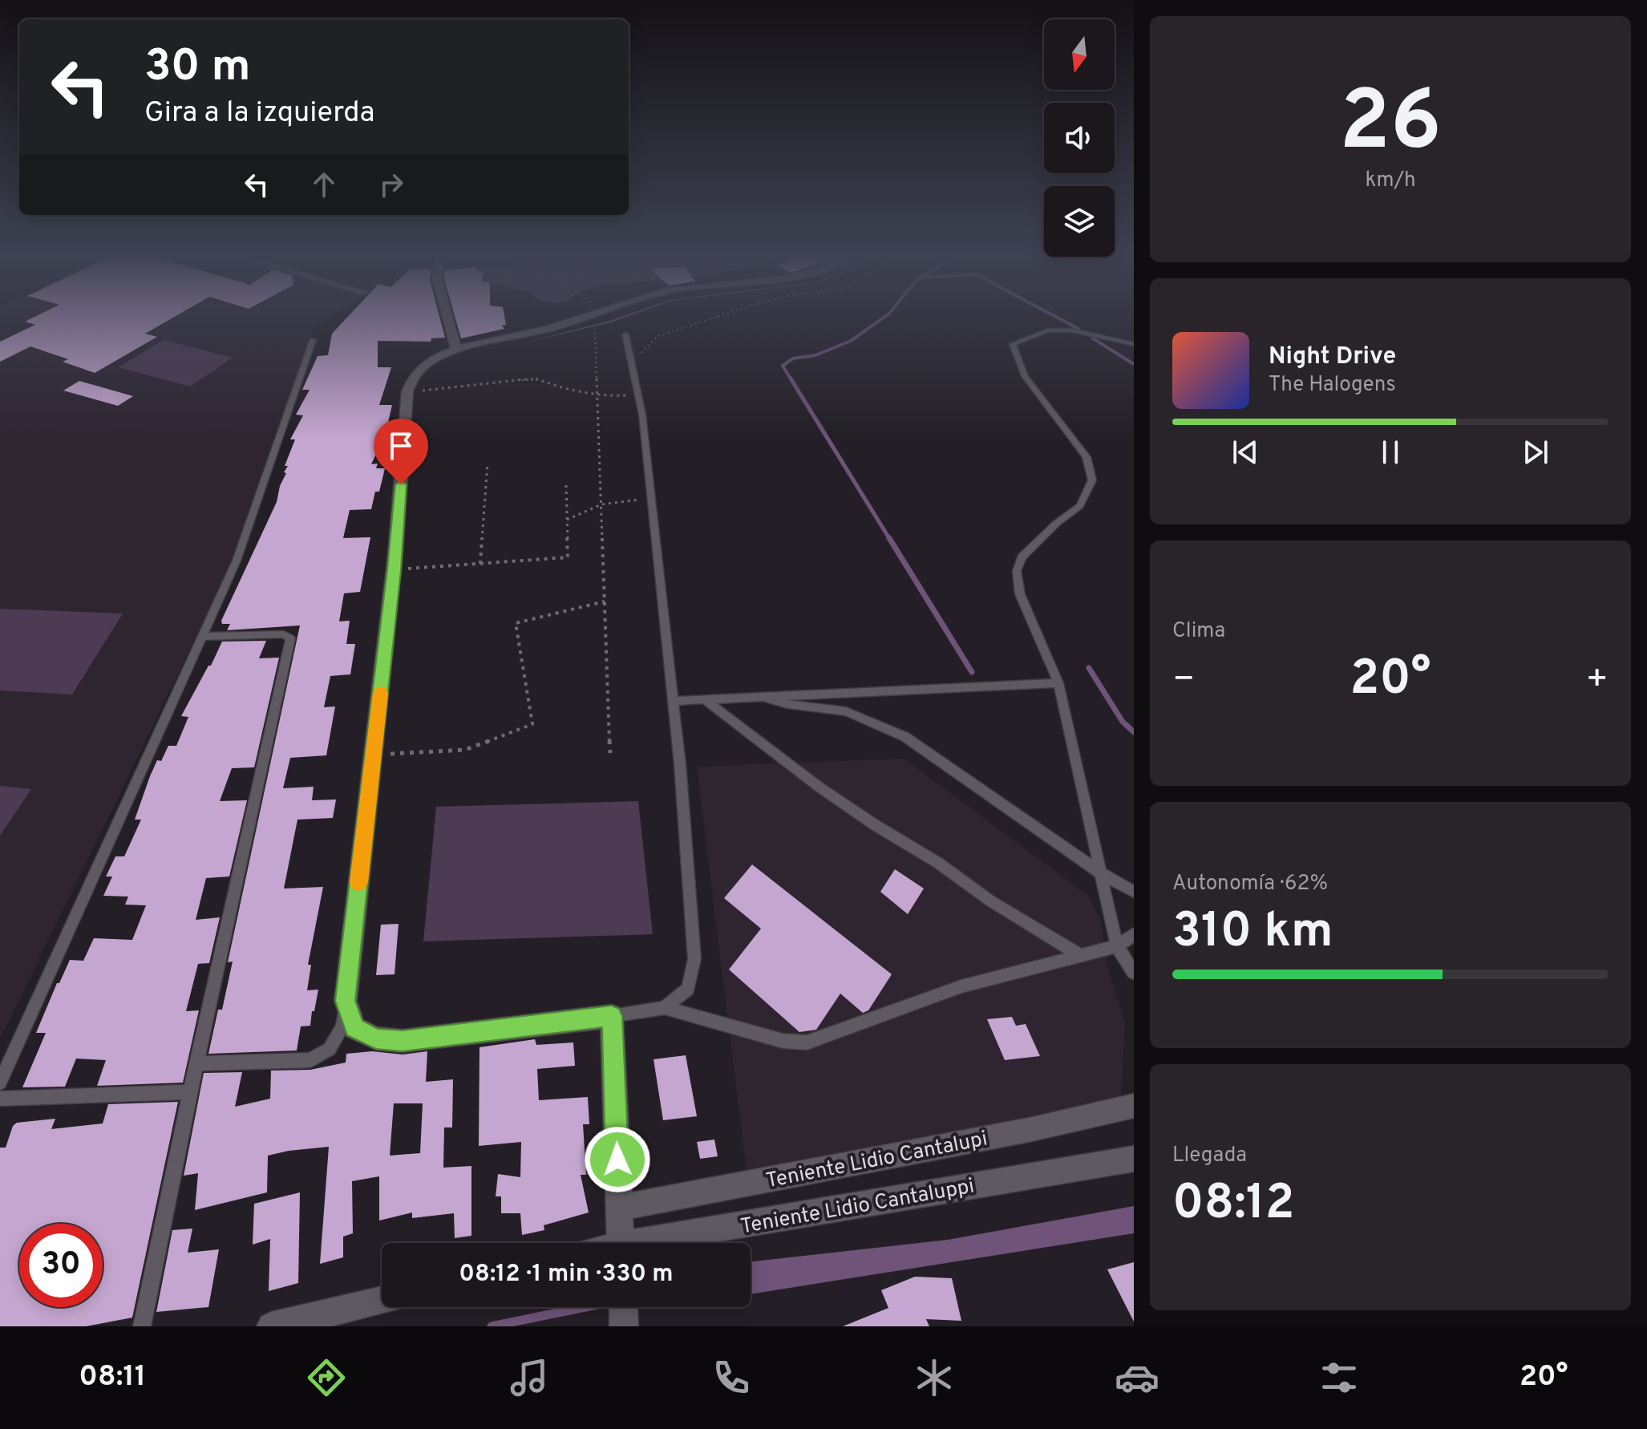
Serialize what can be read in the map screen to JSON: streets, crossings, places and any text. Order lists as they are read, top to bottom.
{
  "streets": {
    "street": ["Teniente Lidio Cantalupi", "Teniente Lidio Cantaluppi"]
  },
  "north": "bottom",
  "page": {
    "tile": [
      ["26", "km/h"],
      "Clima",
      ["Autonomía · 62%", "310 km"],
      ["Llegada", "08:12"]
    ],
    "turn": ["30 m", "Gira a la izquierda"],
    "song": ["Night Drive", "The Halogens"],
    "heat": ["−", "20°", "+"],
    "limit": "30",
    "trip": "08:12 · 1 min · 330 m",
    "tabs": ["08:11", "20°"]
  }
}
